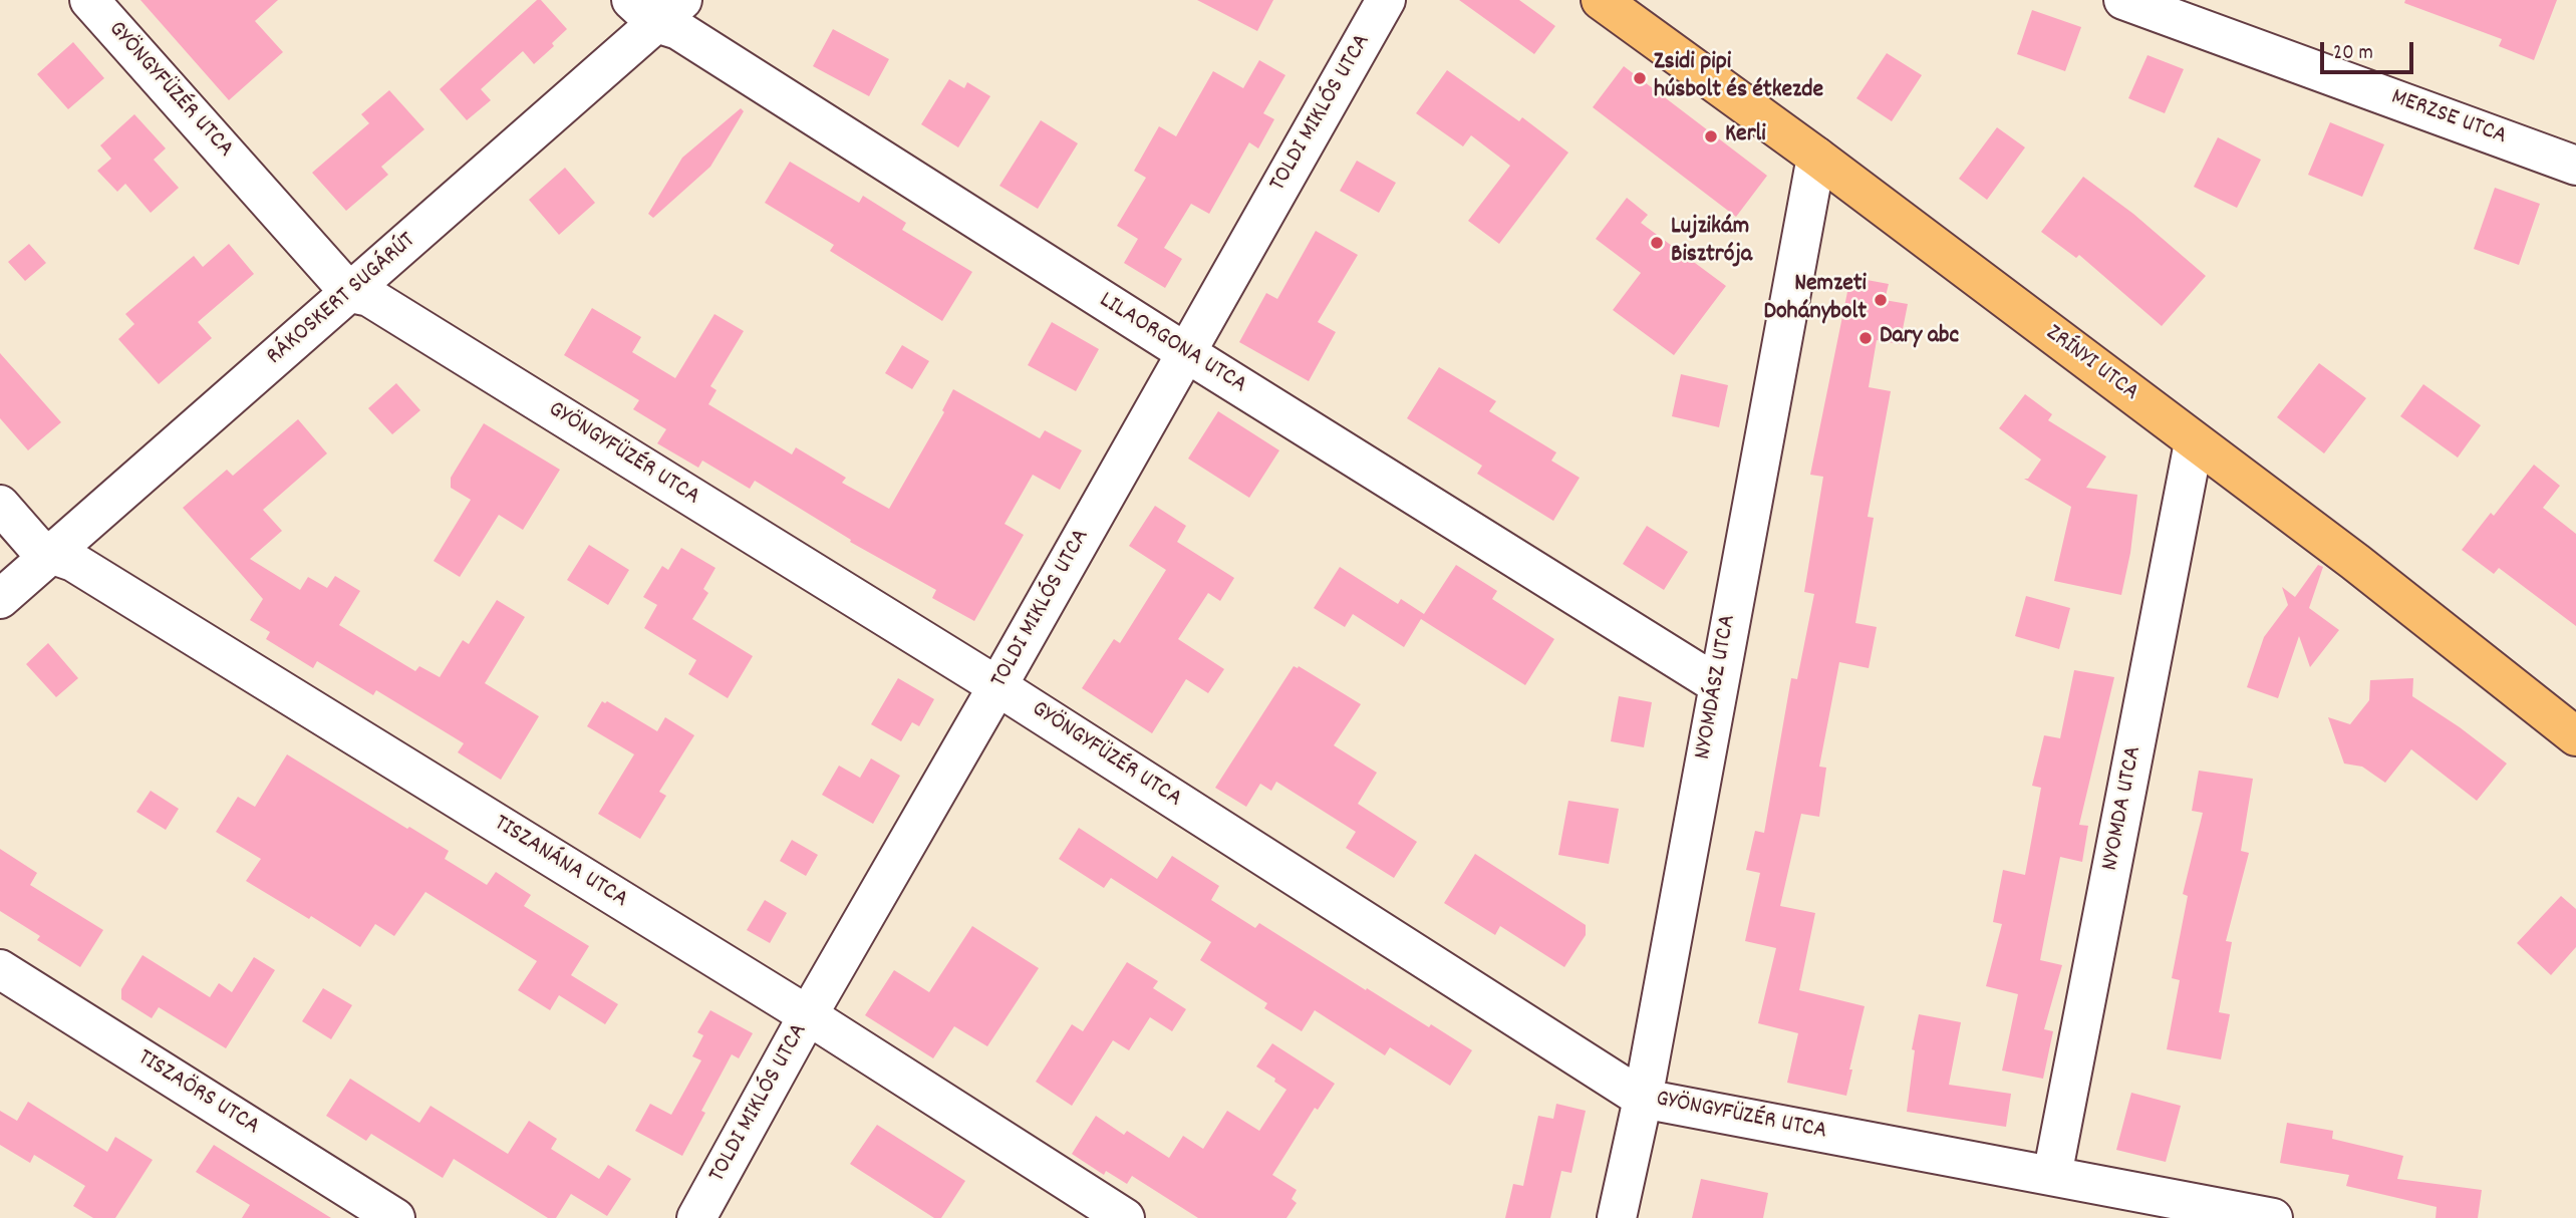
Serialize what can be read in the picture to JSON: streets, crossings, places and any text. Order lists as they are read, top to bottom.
{
  "streets": {
    "main road": ["ZRÍNYI UTCA"],
    "street": [
      "GYÖNGYFÜZÉR UTCA",
      "TOLDI MIKLÓS UTCA",
      "MERZSE UTCA",
      "RÁKOSKERT SUGÁRÚT",
      "LILAORGONA UTCA",
      "NYOMDÁSZ UTCA",
      "NYOMDA UTCA",
      "TISZANÁNA UTCA",
      "TISZAÖRS UTCA"
    ]
  },
  "crossings": [
    ["GYÖNGYFÜZÉR UTCA", "TOLDI MIKLÓS UTCA"],
    ["GYÖNGYFÜZÉR UTCA", "RÁKOSKERT SUGÁRÚT"],
    ["GYÖNGYFÜZÉR UTCA", "NYOMDÁSZ UTCA"],
    ["GYÖNGYFÜZÉR UTCA", "NYOMDA UTCA"],
    ["TOLDI MIKLÓS UTCA", "LILAORGONA UTCA"],
    ["TOLDI MIKLÓS UTCA", "TISZANÁNA UTCA"],
    ["RÁKOSKERT SUGÁRÚT", "LILAORGONA UTCA"],
    ["RÁKOSKERT SUGÁRÚT", "TISZANÁNA UTCA"],
    ["LILAORGONA UTCA", "NYOMDÁSZ UTCA"],
    ["ZRÍNYI UTCA", "NYOMDÁSZ UTCA"],
    ["ZRÍNYI UTCA", "NYOMDA UTCA"]
  ],
  "places": [
    "Zsidi pipi húsbolt és étkezde",
    "Kerli",
    "Lujzikám Bisztrója",
    "Nemzeti Dohánybolt",
    "Dary abc"
  ],
  "scale_bar": "20 m"
}
